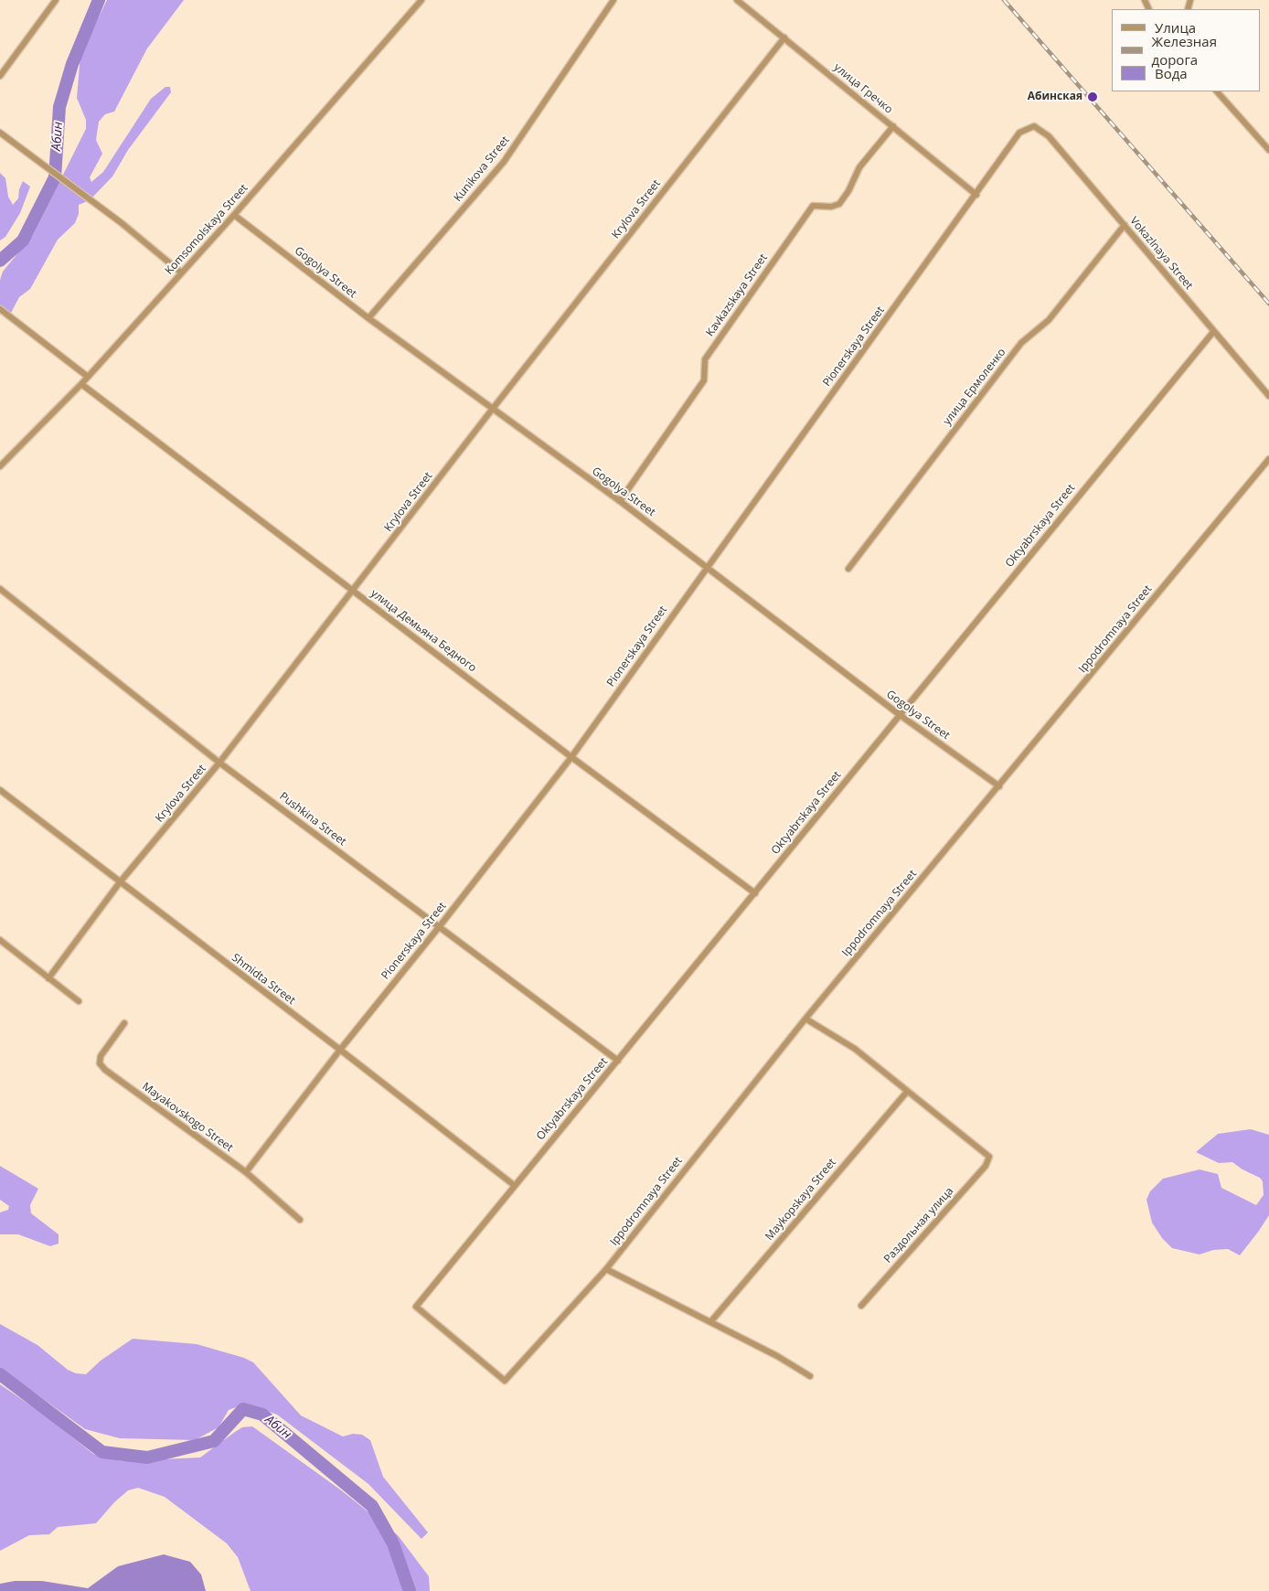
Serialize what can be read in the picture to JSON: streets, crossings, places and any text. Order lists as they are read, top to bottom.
{
  "streets": {
    "street": [
      "улица Гречко",
      "Kunikova Street",
      "Krylova Street",
      "Komsomolskaya Street",
      "Vokazlnaya Street",
      "Gogolya Street",
      "Kavkazskaya Street",
      "Pionerskaya Street",
      "улица Ермоленко",
      "Oktyabrskaya Street",
      "Ippodromnaya Street",
      "улица Демьяна Бедного",
      "Pushkina Street",
      "Shmidta Street",
      "Mayakovskogo Street",
      "Maykopskaya Street",
      "Раздольная улица"
    ]
  },
  "crossings": [
    ["улица Гречко", "Krylova Street"],
    ["улица Гречко", "Kavkazskaya Street"],
    ["улица Гречко", "Pionerskaya Street"],
    ["Kunikova Street", "Gogolya Street"],
    ["Krylova Street", "Gogolya Street"],
    ["Krylova Street", "улица Демьяна Бедного"],
    ["Krylova Street", "Pushkina Street"],
    ["Krylova Street", "Shmidta Street"],
    ["Komsomolskaya Street", "Gogolya Street"],
    ["Komsomolskaya Street", "улица Демьяна Бедного"],
    ["Vokazlnaya Street", "Pionerskaya Street"],
    ["Vokazlnaya Street", "улица Ермоленко"],
    ["Vokazlnaya Street", "Oktyabrskaya Street"],
    ["Gogolya Street", "Kavkazskaya Street"],
    ["Gogolya Street", "Pionerskaya Street"],
    ["Gogolya Street", "Oktyabrskaya Street"],
    ["Gogolya Street", "Ippodromnaya Street"],
    ["Pionerskaya Street", "улица Демьяна Бедного"],
    ["Pionerskaya Street", "Pushkina Street"],
    ["Pionerskaya Street", "Shmidta Street"],
    ["Pionerskaya Street", "Mayakovskogo Street"],
    ["Oktyabrskaya Street", "Ippodromnaya Street"],
    ["Oktyabrskaya Street", "улица Демьяна Бедного"],
    ["Oktyabrskaya Street", "Pushkina Street"],
    ["Oktyabrskaya Street", "Shmidta Street"],
    ["Maykopskaya Street", "Раздольная улица"]
  ],
  "water": ["Абин"],
  "places": ["Абинская"],
  "legend": ["Улица", "Железная дорога", "Вода"]
}
